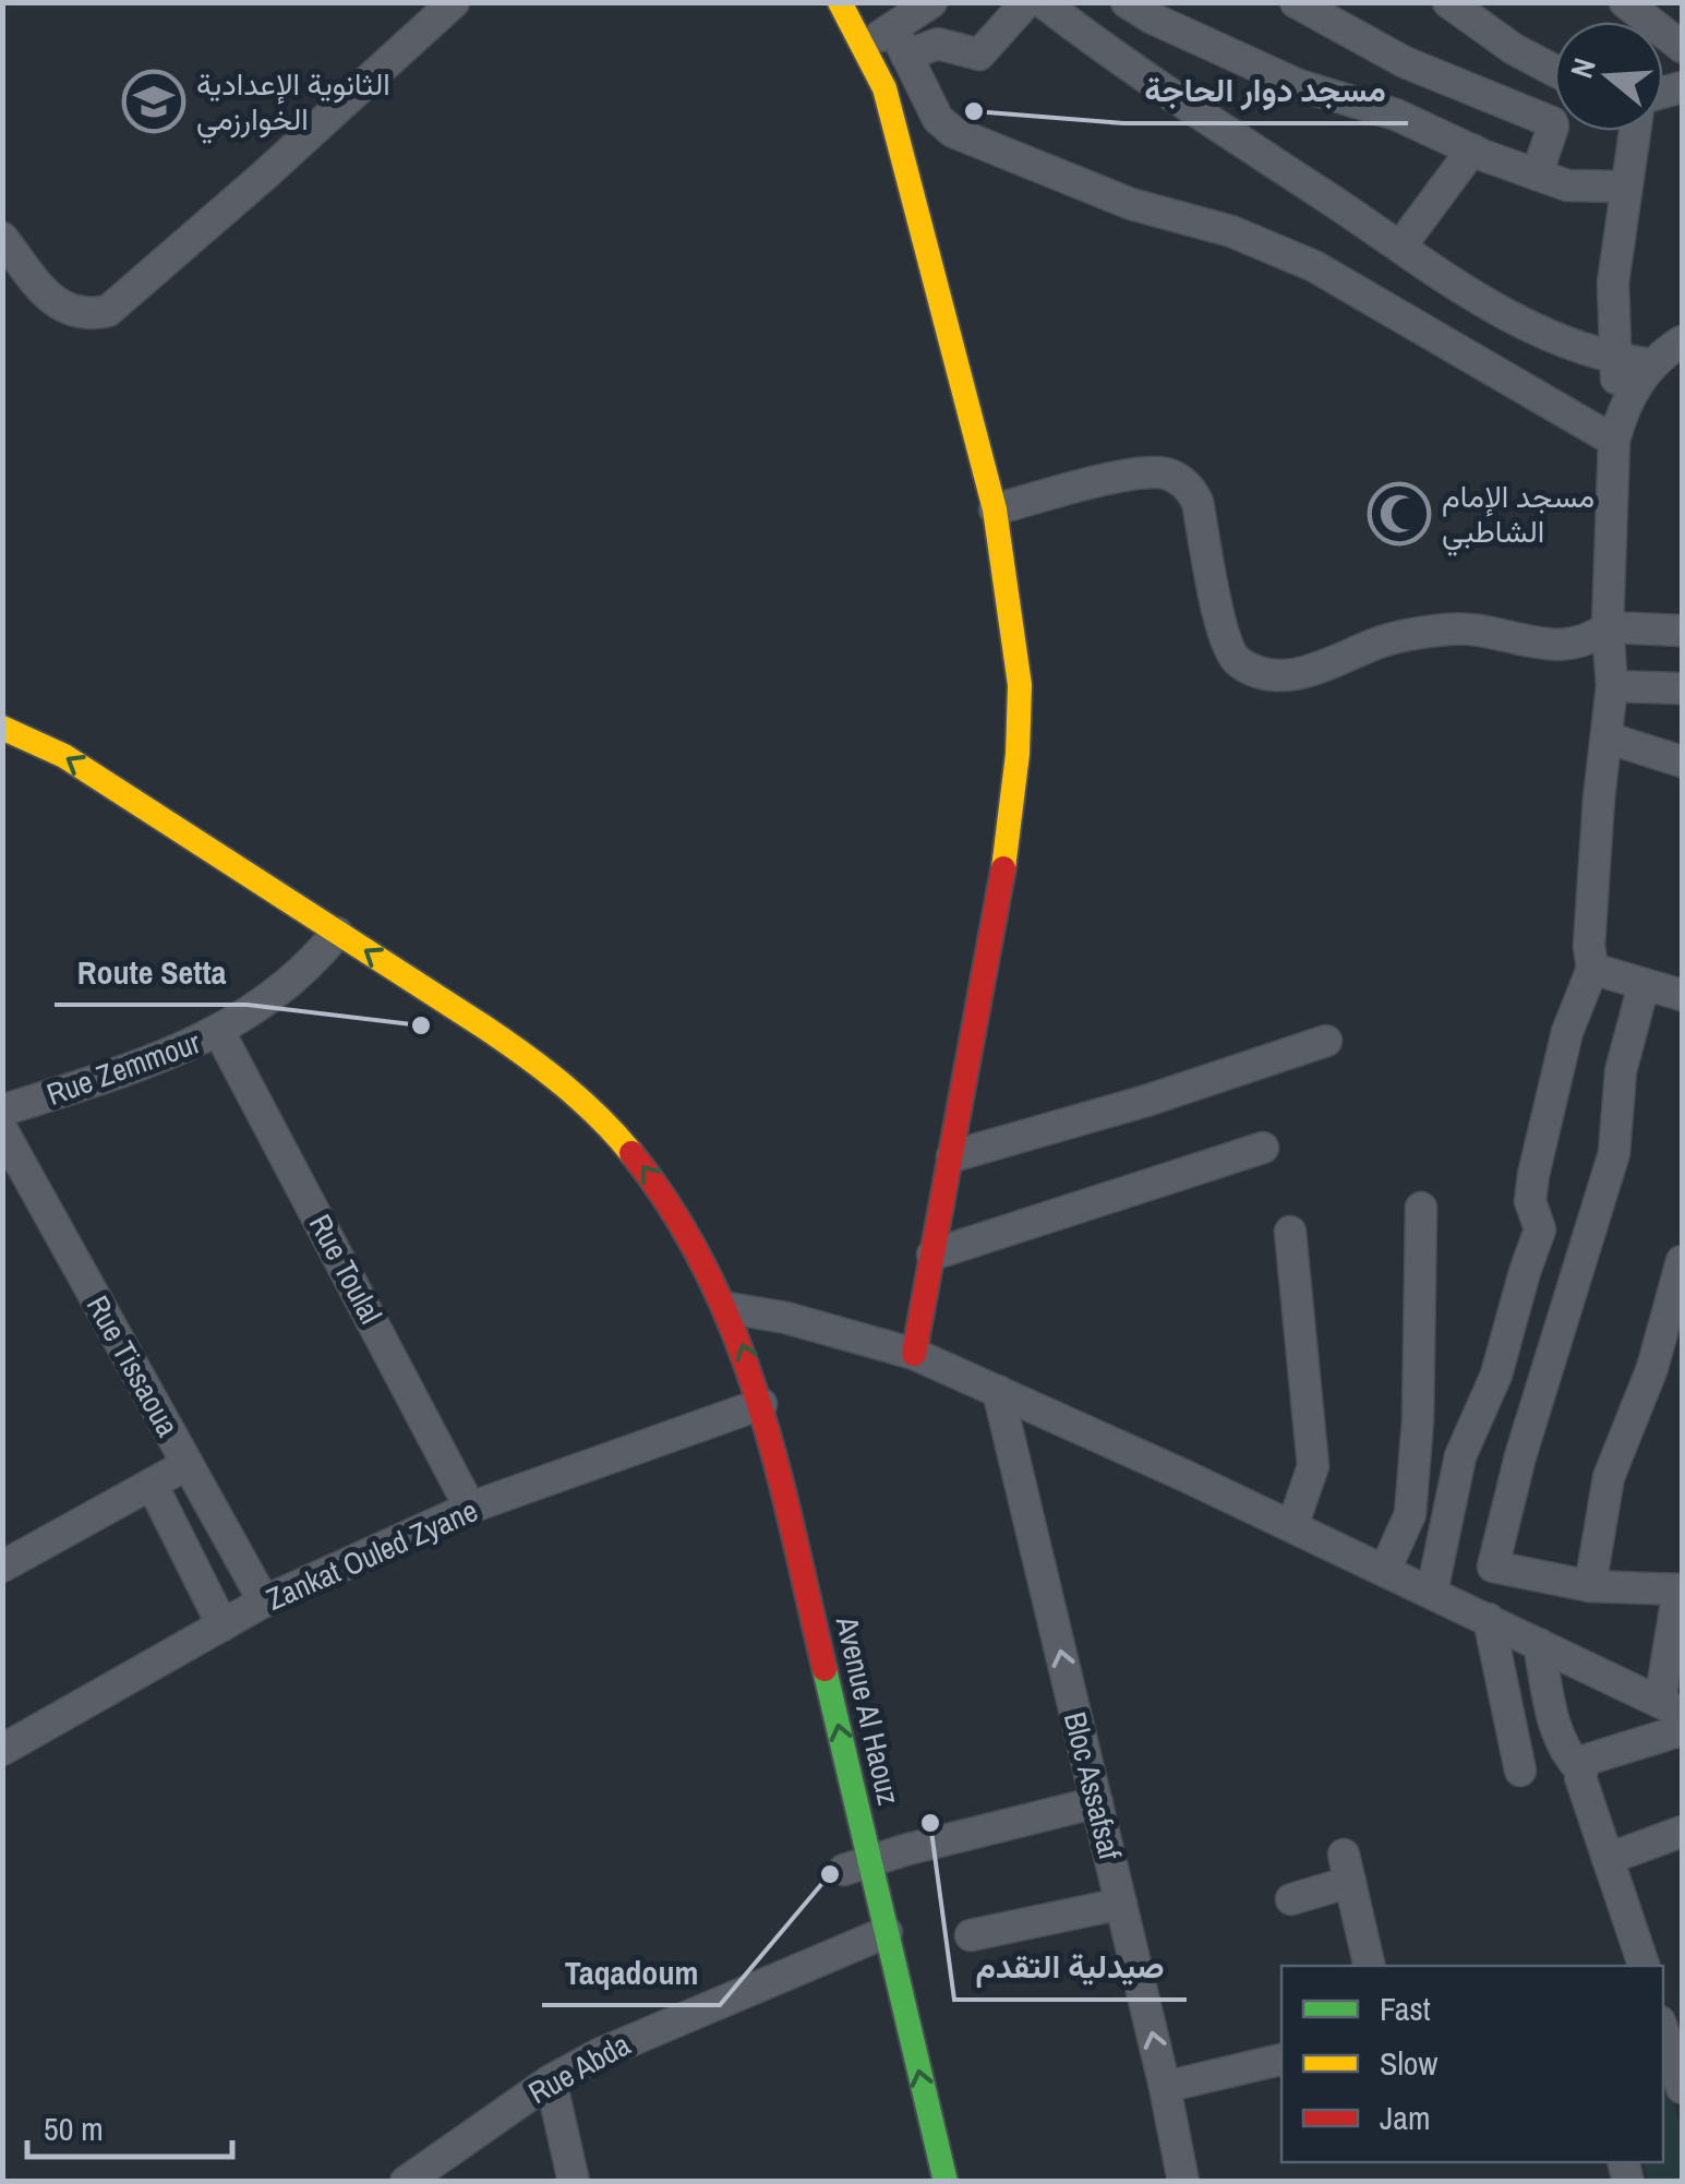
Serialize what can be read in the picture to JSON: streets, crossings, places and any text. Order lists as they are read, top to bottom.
{
  "streets": {
    "main road": ["Avenue Al Haouz"],
    "street": [
      "Rue Zemmour",
      "Rue Toulal",
      "Rue Tissaoua",
      "Zankat Ouled Zyane",
      "Bloc Assafsaf",
      "Rue Abda"
    ]
  },
  "crossings": [
    ["Rue Zemmour", "Rue Toulal"],
    ["Rue Toulal", "Zankat Ouled Zyane"],
    ["Rue Tissaoua", "Zankat Ouled Zyane"],
    ["Zankat Ouled Zyane", "Avenue Al Haouz"],
    ["Avenue Al Haouz", "Rue Abda"]
  ],
  "one_way": ["Avenue Al Haouz", "Bloc Assafsaf"],
  "places": {
    "school or university": ["الثانوية الإعدادية الخوارزمي"],
    "other": [
      "مسجد دوار الحاجة",
      "Route Setta",
      "صيدلية التقدم",
      "Taqadoum"
    ],
    "mosque": ["مسجد الإمام الشاطبي"]
  },
  "legend": ["Fast", "Slow", "Jam"],
  "scale_bar": "50 m",
  "north": "left"
}
